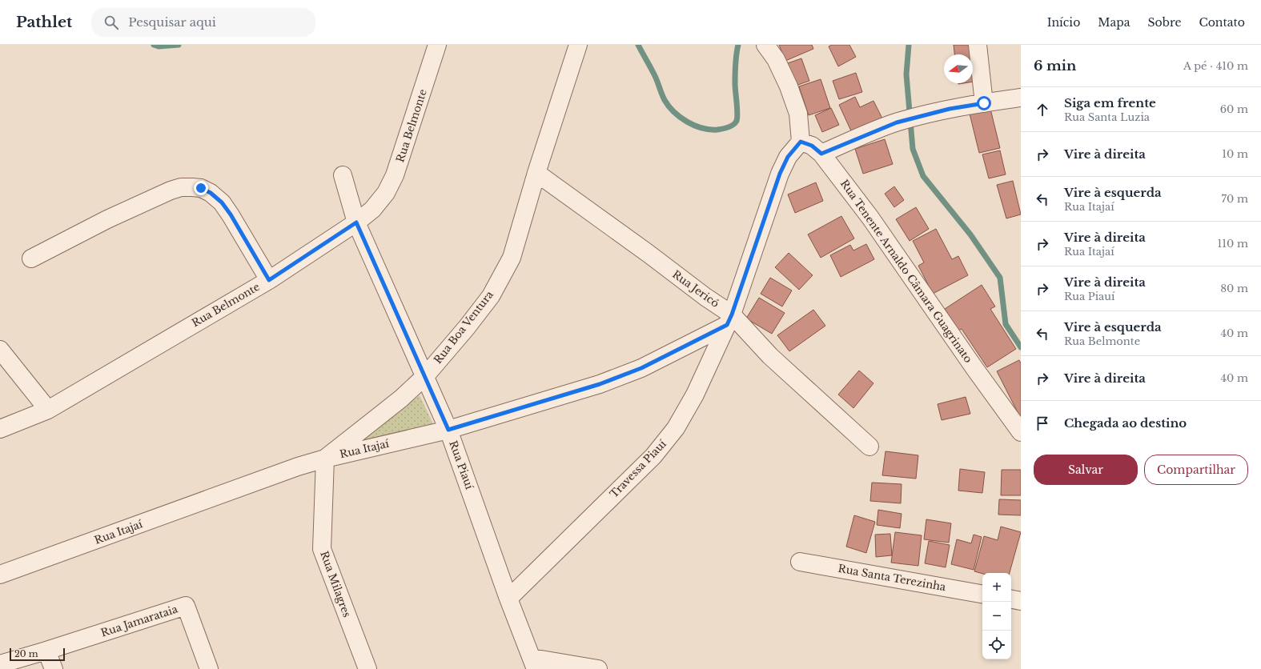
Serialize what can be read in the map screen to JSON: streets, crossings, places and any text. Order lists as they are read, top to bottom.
{
  "streets": {
    "street": [
      "Rua Belmonte",
      "Rua Tenente Arnaldo Câmara Guagrinato",
      "Rua Jericó",
      "Rua Boa Ventura",
      "Rua Itajaí",
      "Rua Piauí",
      "Travessa Piauí",
      "Rua Santa Terezinha",
      "Rua Milagres",
      "Rua Jamarataia"
    ]
  },
  "crossings": [
    ["Rua Belmonte", "Rua Piauí"],
    ["Rua Jericó", "Rua Boa Ventura"],
    ["Rua Jericó", "Rua Itajaí"],
    ["Rua Jericó", "Travessa Piauí"],
    ["Rua Boa Ventura", "Rua Itajaí"],
    ["Rua Boa Ventura", "Rua Piauí"],
    ["Rua Boa Ventura", "Rua Milagres"],
    ["Rua Itajaí", "Rua Piauí"],
    ["Rua Itajaí", "Travessa Piauí"],
    ["Rua Itajaí", "Rua Milagres"],
    ["Rua Piauí", "Travessa Piauí"]
  ],
  "scale_bar": "20 m",
  "north": "left",
  "page": {
    "header": "Pathlet",
    "search": "Pesquisar aqui",
    "nav": [
      "Início",
      "Mapa",
      "Sobre",
      "Contato"
    ],
    "heading": ["6 min", "A pé · 410 m"],
    "list": [
      ["Siga em frente", "Rua Santa Luzia", "60 m"],
      ["Vire à direita", "10 m"],
      ["Vire à esquerda", "Rua Itajaí", "70 m"],
      ["Vire à direita", "Rua Itajaí", "110 m"],
      ["Vire à direita", "Rua Piauí", "80 m"],
      ["Vire à esquerda", "Rua Belmonte", "40 m"],
      ["Vire à direita", "40 m"],
      "Chegada ao destino"
    ],
    "buttons": ["Salvar", "Compartilhar"],
    "map_buttons": ["+", "−"],
    "scale": "20 m"
  }
}
